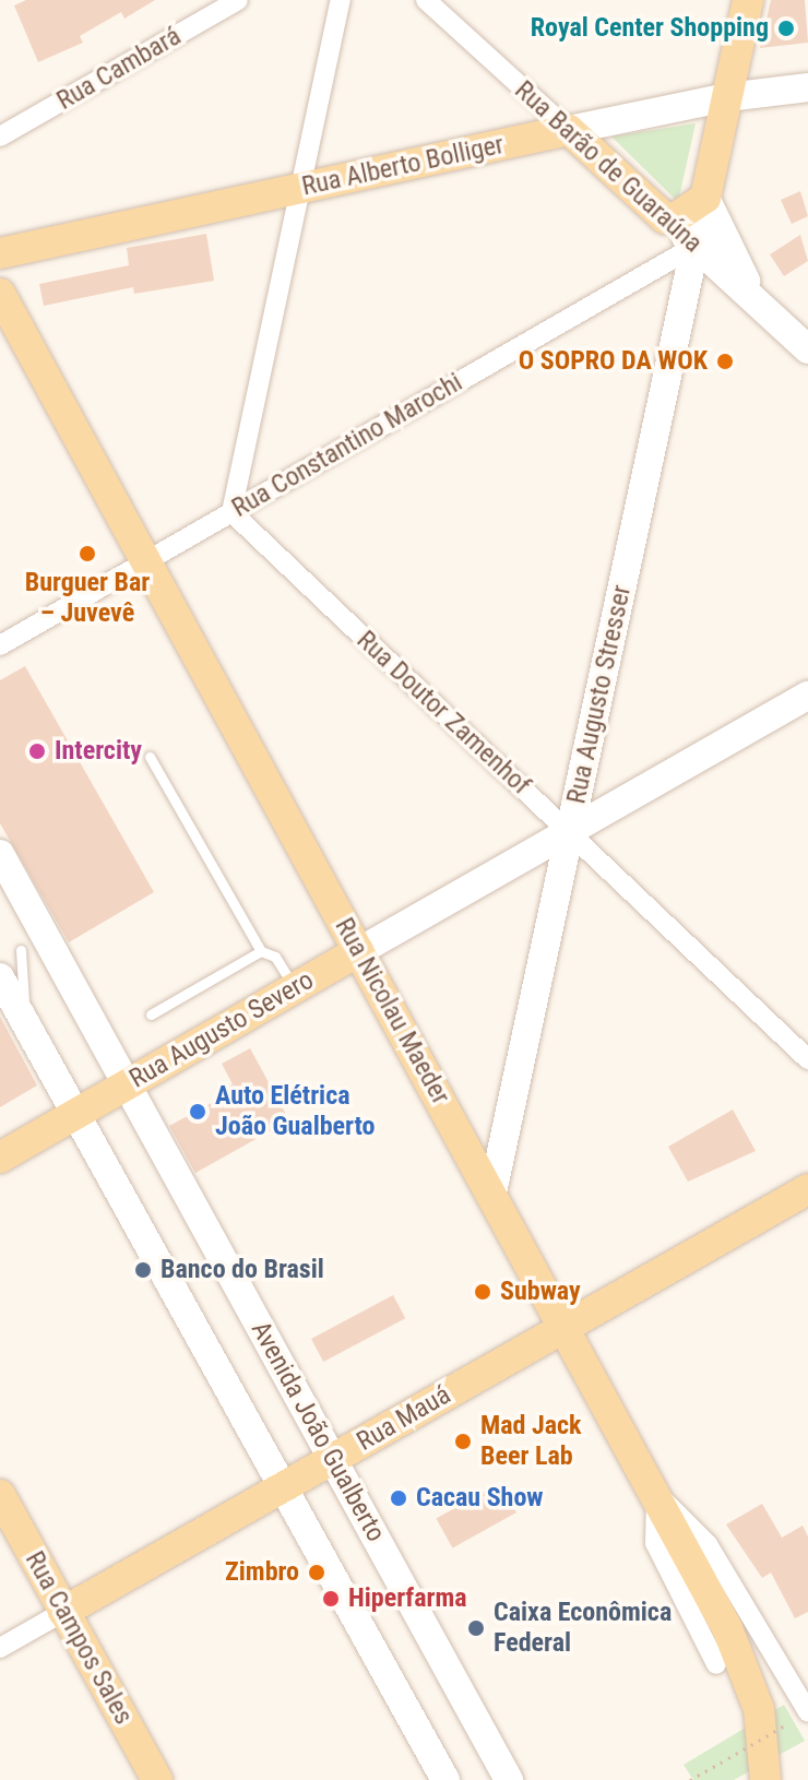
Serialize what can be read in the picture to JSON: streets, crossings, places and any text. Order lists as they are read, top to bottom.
{
  "streets": {
    "main road": [
      "Rua Alberto Bolliger",
      "Rua Barão de Guaraúna",
      "Rua Augusto Stresser",
      "Rua Nicolau Maeder",
      "Rua Augusto Severo",
      "Rua Mauá",
      "Rua Campos Sales"
    ],
    "street": [
      "Rua Cambará",
      "Rua Constantino Marochi",
      "Rua Doutor Zamenhof",
      "Avenida João Gualberto"
    ]
  },
  "crossings": [
    ["Rua Alberto Bolliger", "Rua Barão de Guaraúna"],
    ["Rua Alberto Bolliger", "Rua Augusto Stresser"],
    ["Rua Barão de Guaraúna", "Rua Constantino Marochi"],
    ["Rua Barão de Guaraúna", "Rua Augusto Stresser"],
    ["Rua Constantino Marochi", "Rua Augusto Stresser"],
    ["Rua Constantino Marochi", "Rua Doutor Zamenhof"],
    ["Rua Constantino Marochi", "Rua Nicolau Maeder"],
    ["Rua Augusto Stresser", "Rua Doutor Zamenhof"],
    ["Rua Augusto Stresser", "Rua Nicolau Maeder"],
    ["Rua Augusto Stresser", "Rua Augusto Severo"],
    ["Rua Doutor Zamenhof", "Rua Augusto Severo"],
    ["Rua Nicolau Maeder", "Rua Augusto Severo"],
    ["Rua Nicolau Maeder", "Rua Mauá"],
    ["Rua Augusto Severo", "Avenida João Gualberto"],
    ["Rua Mauá", "Avenida João Gualberto"],
    ["Rua Mauá", "Rua Campos Sales"]
  ],
  "places": [
    "Royal Center Shopping",
    "O SOPRO DA WOK",
    "Burguer Bar – Juvevê",
    "Intercity",
    "Auto Elétrica João Gualberto",
    "Banco do Brasil",
    "Subway",
    "Mad Jack Beer Lab",
    "Cacau Show",
    "Zimbro",
    "Hiperfarma",
    "Caixa Econômica Federal"
  ]
}
